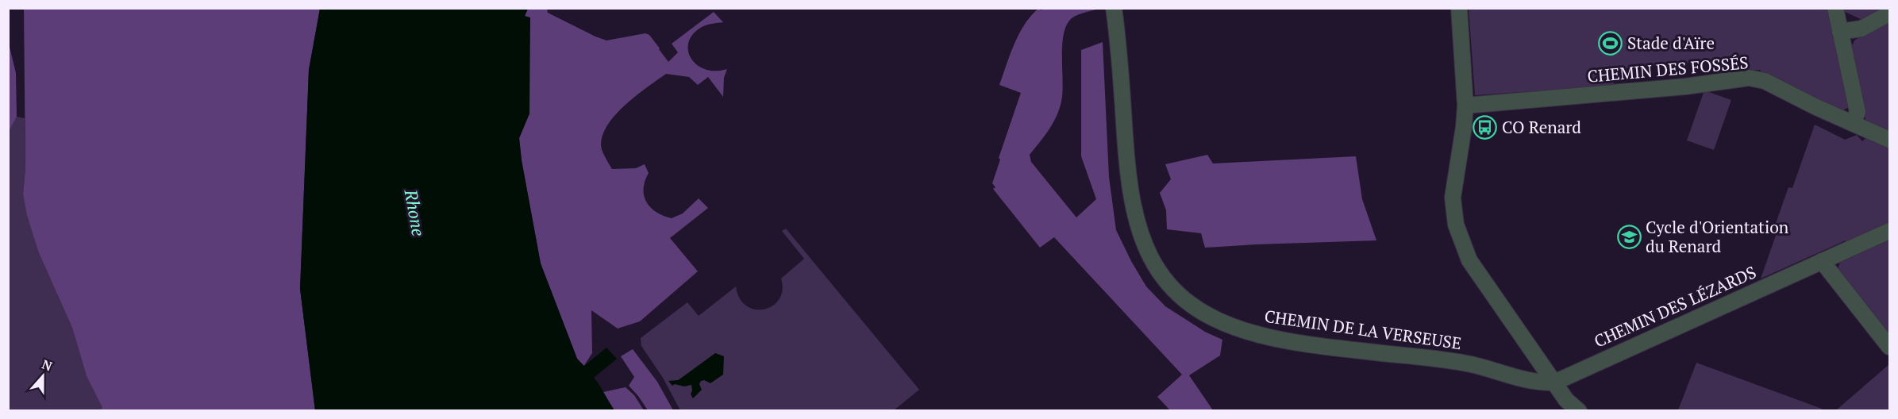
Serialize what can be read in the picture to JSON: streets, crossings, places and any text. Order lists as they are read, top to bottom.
{
  "streets": {
    "street": ["CHEMIN DES FOSSÉS", "CHEMIN DES LÉZARDS", "CHEMIN DE LA VERSEUSE"]
  },
  "crossings": [
    ["CHEMIN DES LÉZARDS", "CHEMIN DE LA VERSEUSE"]
  ],
  "water": ["Rhone"],
  "places": {
    "sports": ["Stade d'Aïre"],
    "bus stop": ["CO Renard"],
    "school or university": ["Cycle d'Orientation du Renard"]
  },
  "north": "top"
}
